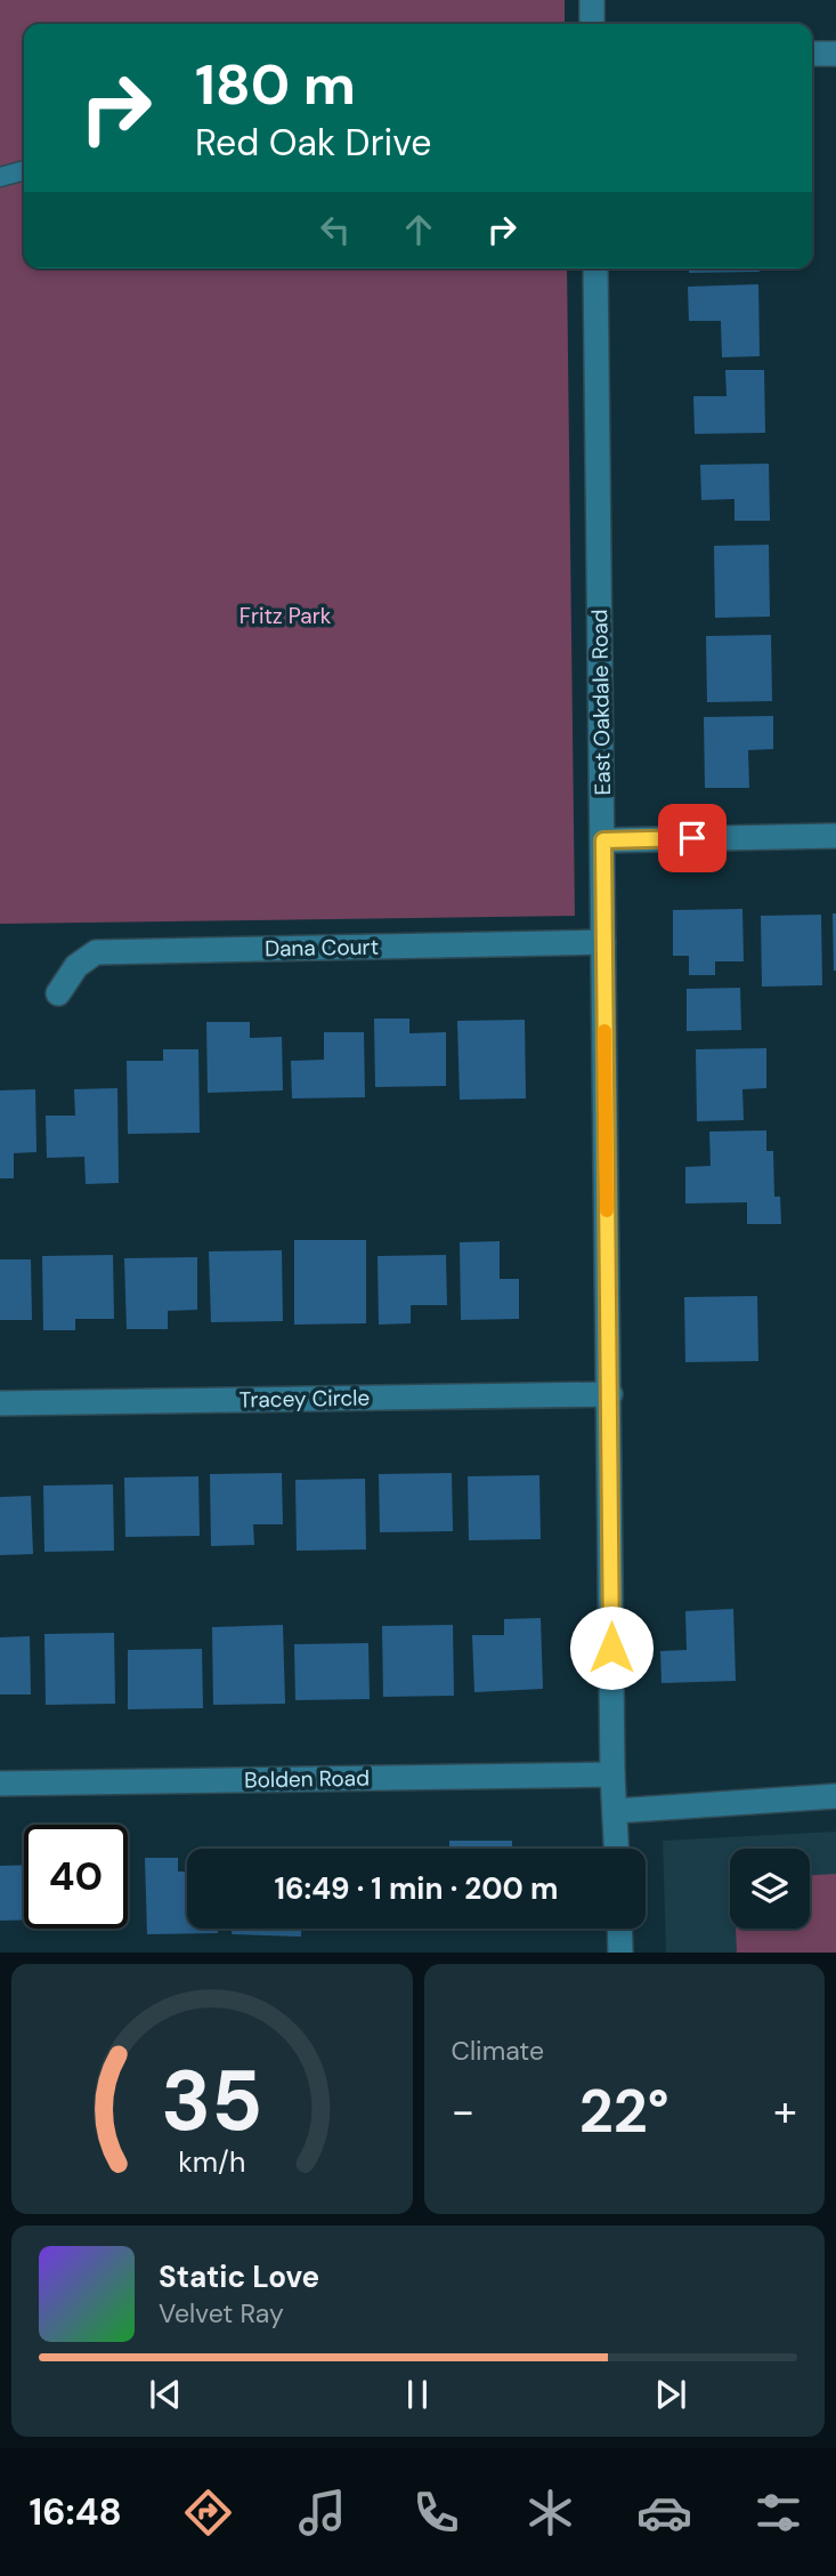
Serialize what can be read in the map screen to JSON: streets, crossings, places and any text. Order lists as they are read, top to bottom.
{
  "streets": {
    "street": [
      "East Oakdale Road",
      "Dana Court",
      "Tracey Circle",
      "Bolden Road"
    ]
  },
  "crossings": [
    ["East Oakdale Road", "Dana Court"],
    ["East Oakdale Road", "Tracey Circle"],
    ["East Oakdale Road", "Bolden Road"]
  ],
  "parks": ["Fritz Park"],
  "page": {
    "turn": ["180 m", "Red Oak Drive"],
    "limit": "40",
    "trip": "16:49 · 1 min · 200 m",
    "tile": "Climate",
    "heat": ["−", "22°", "+"],
    "song": ["Static Love", "Velvet Ray"],
    "tabs": "16:48",
    "gauge": ["35", "km/h"]
  }
}
